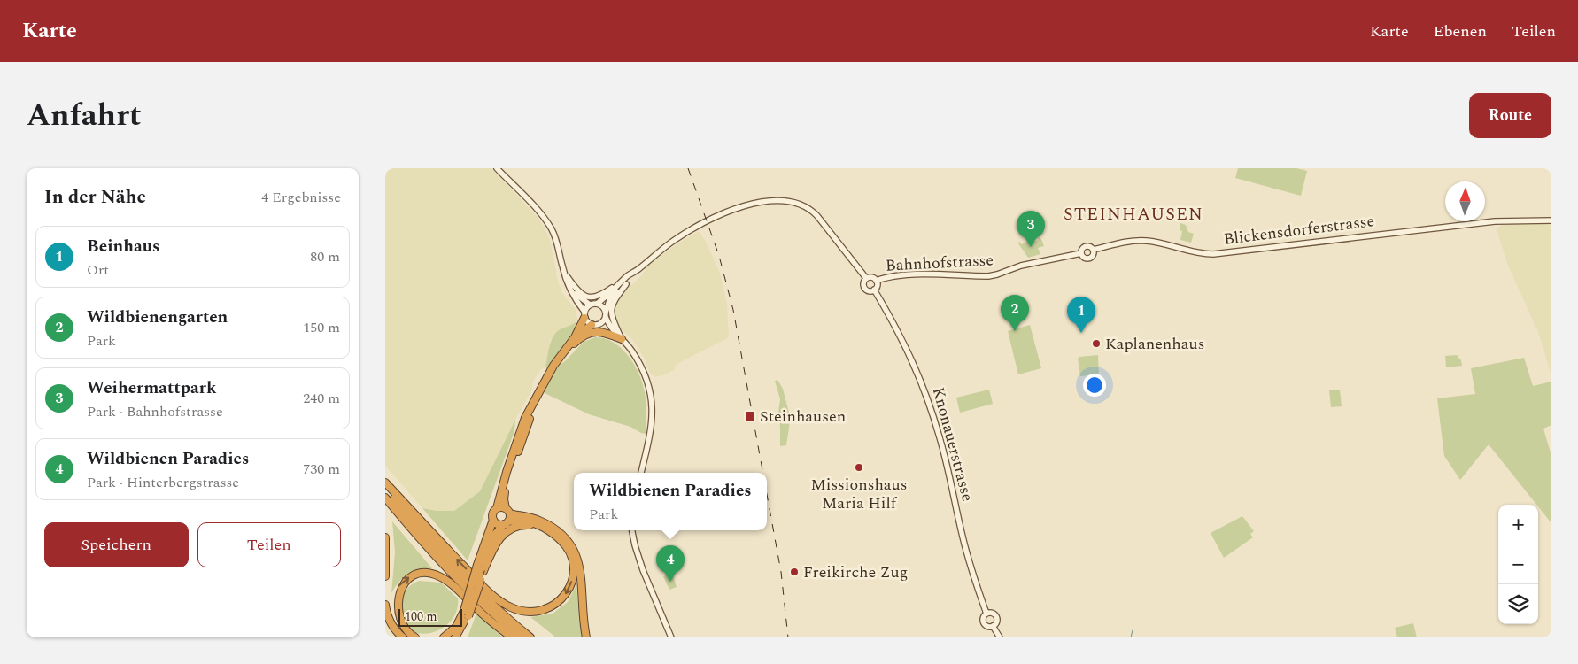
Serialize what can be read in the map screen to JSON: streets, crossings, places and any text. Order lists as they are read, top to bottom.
{
  "streets": {
    "street": ["Blickensdorferstrasse", "Bahnhofstrasse", "Knonauerstrasse"]
  },
  "crossings": [
    ["Blickensdorferstrasse", "Bahnhofstrasse"],
    ["Bahnhofstrasse", "Knonauerstrasse"]
  ],
  "districts": ["STEINHAUSEN"],
  "places": {
    "other": ["Kaplanenhaus", "Missionshaus Maria Hilf", "Freikirche Zug"],
    "transit": ["Steinhausen"]
  },
  "scale_bar": "100 m",
  "north": "top",
  "page": {
    "header": "Karte",
    "nav": ["Karte", "Ebenen", "Teilen"],
    "title": "Anfahrt",
    "buttons": [
      "Route",
      ["Speichern", "Teilen"]
    ],
    "heading": ["In der Nähe", "4 Ergebnisse"],
    "pins": [
      "3",
      "2",
      "1",
      "4"
    ],
    "list": [
      {
        "mark": "1",
        "name": "Beinhaus",
        "note": "Ort",
        "value": "80 m"
      },
      {
        "mark": "2",
        "name": "Wildbienengarten",
        "note": "Park",
        "value": "150 m"
      },
      {
        "mark": "3",
        "name": "Weihermattpark",
        "note": "Park · Bahnhofstrasse",
        "value": "240 m"
      },
      {
        "mark": "4",
        "name": "Wildbienen Paradies",
        "note": "Park · Hinterbergstrasse",
        "value": "730 m"
      }
    ],
    "popup": ["Wildbienen Paradies", "Park"],
    "map_buttons": ["+", "−"],
    "scale": "100 m"
  }
}
